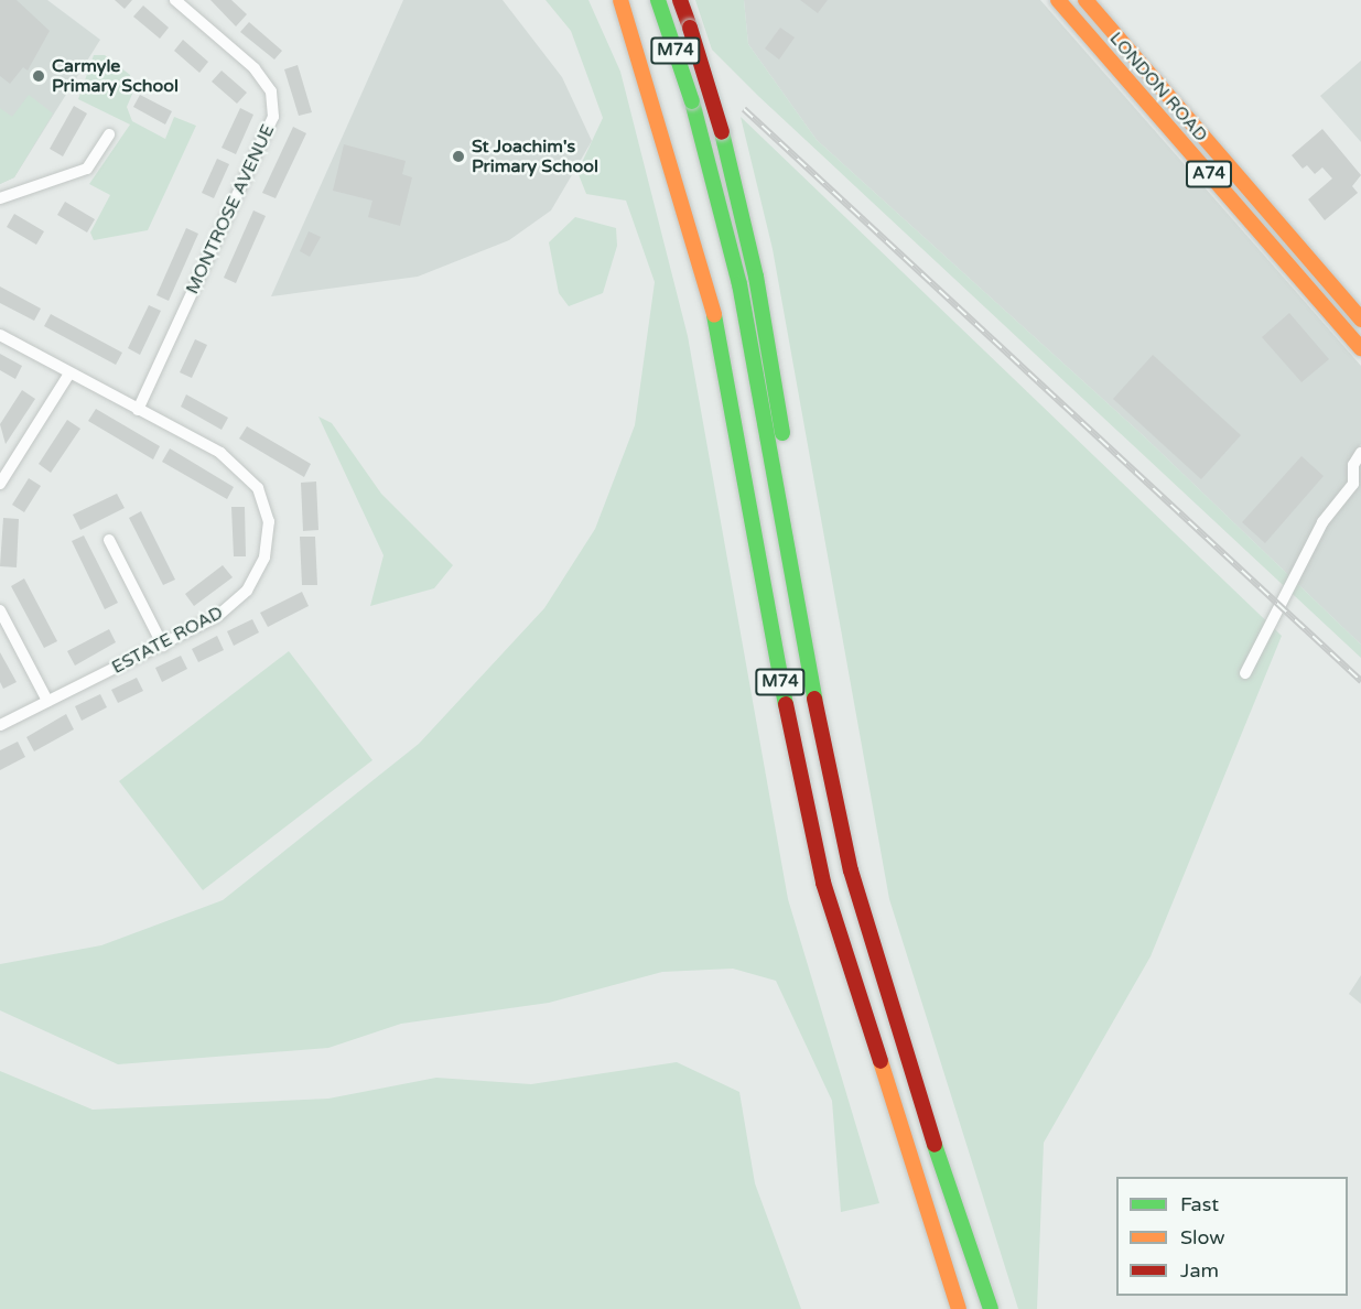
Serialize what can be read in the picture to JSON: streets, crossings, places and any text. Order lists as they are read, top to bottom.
{
  "streets": {
    "main road": ["M74", "LONDON ROAD", "A74"],
    "street": ["MONTROSE AVENUE", "ESTATE ROAD"]
  },
  "crossings": [
    ["MONTROSE AVENUE", "ESTATE ROAD"]
  ],
  "places": ["Carmyle Primary School", "St Joachim's Primary School"],
  "legend": ["Fast", "Slow", "Jam"]
}
